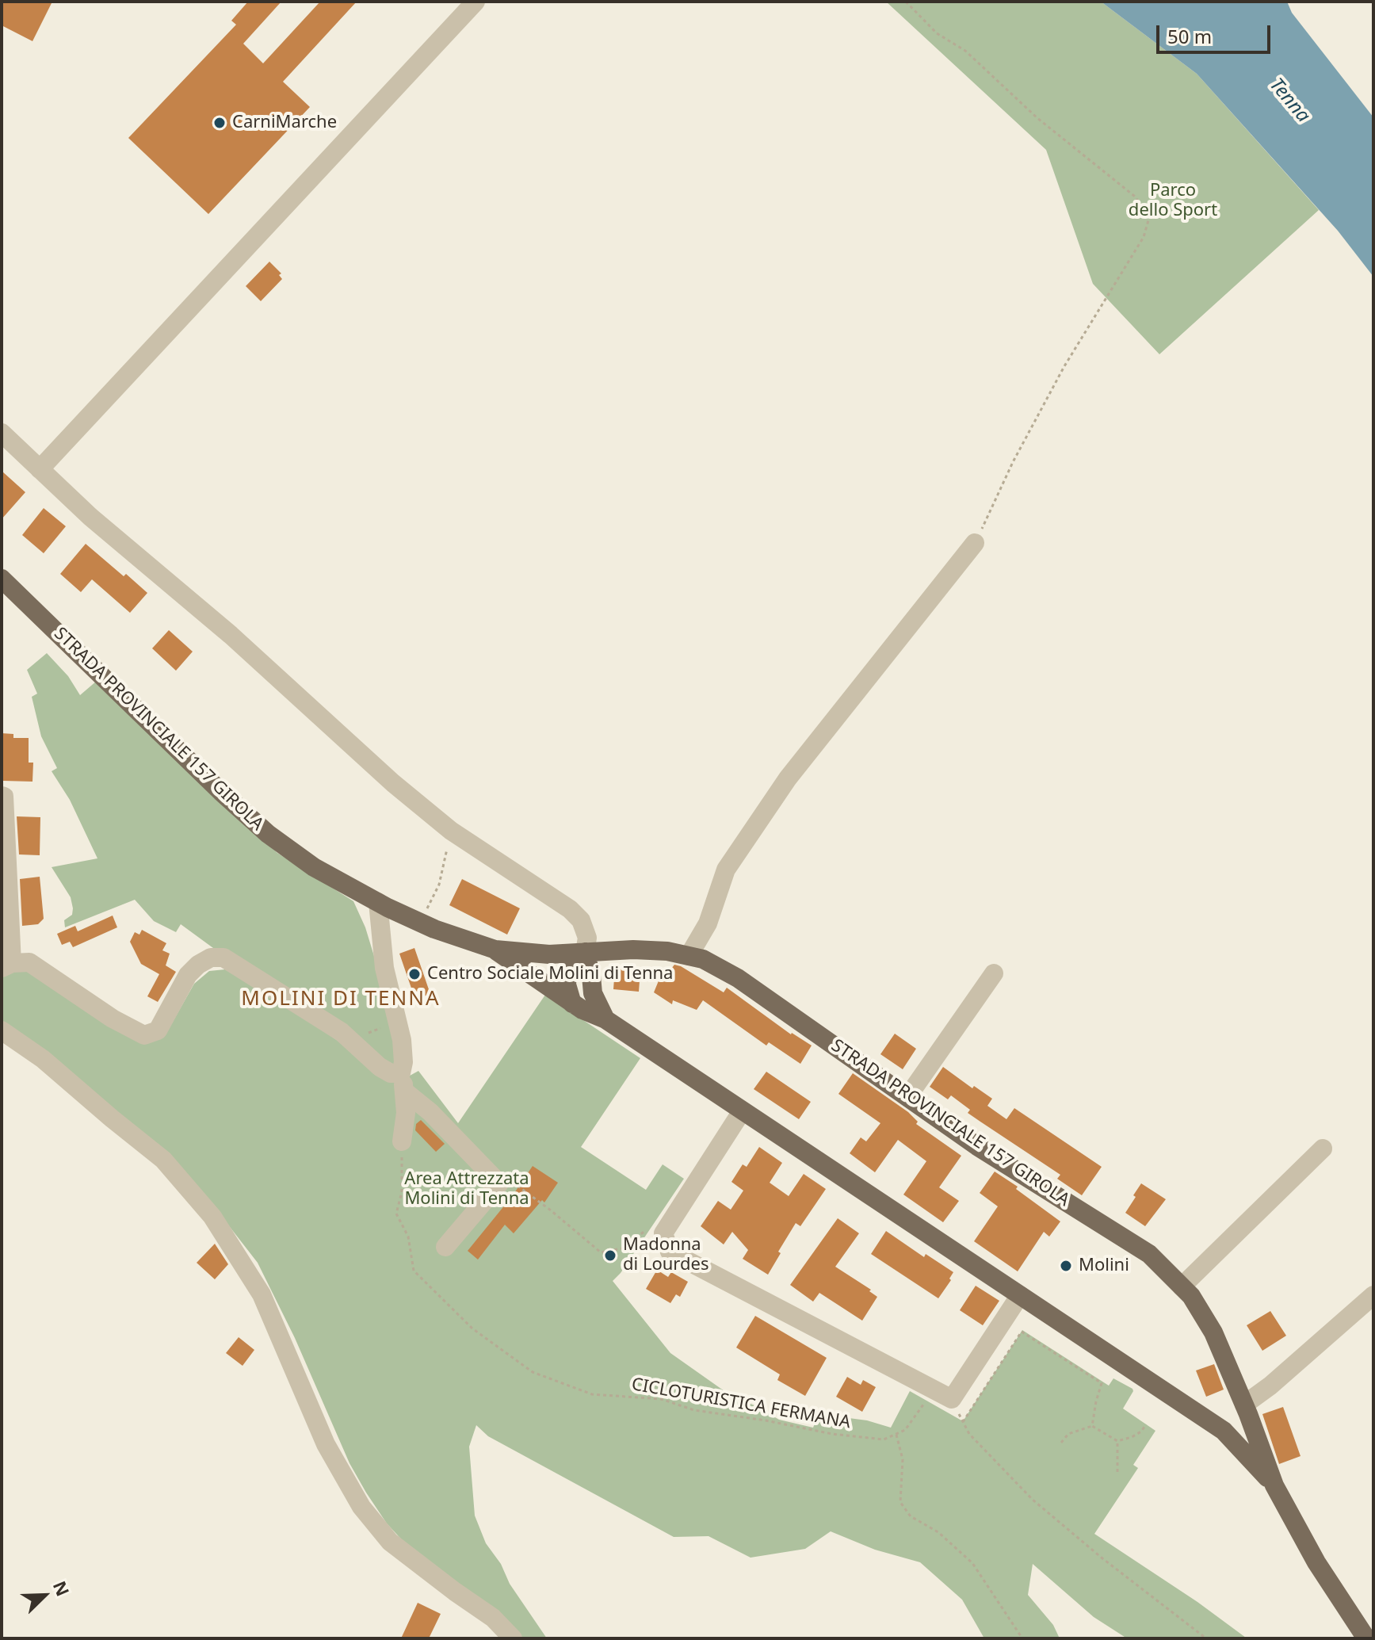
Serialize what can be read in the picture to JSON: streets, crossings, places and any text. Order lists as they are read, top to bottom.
{
  "streets": {
    "main road": ["STRADA PROVINCIALE 157 GIROLA"],
    "path": ["CICLOTURISTICA FERMANA"]
  },
  "districts": ["MOLINI DI TENNA"],
  "water": ["Tenna"],
  "parks": ["Parco dello Sport", "Area Attrezzata Molini di Tenna"],
  "places": [
    "CarniMarche",
    "Centro Sociale Molini di Tenna",
    "Madonna di Lourdes",
    "Molini"
  ],
  "scale_bar": "50 m",
  "north": "top right"
}
